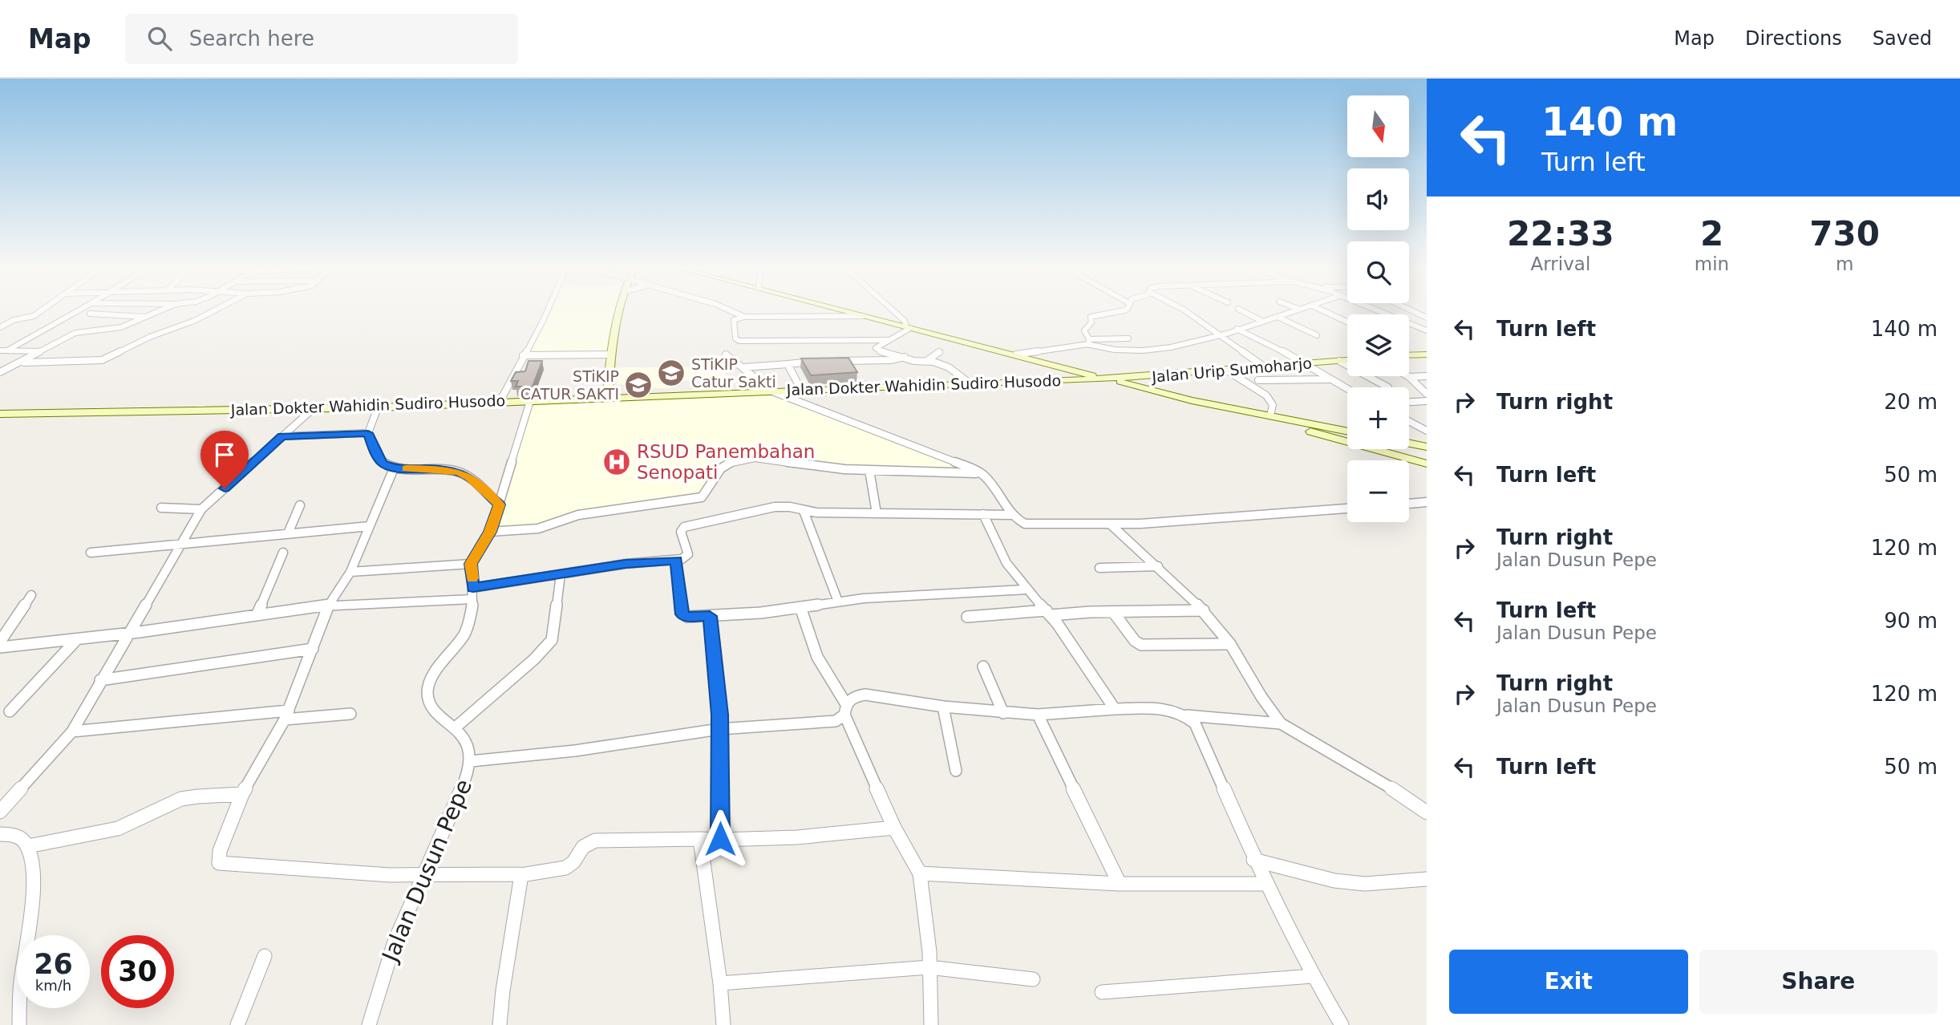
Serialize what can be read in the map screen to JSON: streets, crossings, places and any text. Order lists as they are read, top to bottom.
{
  "streets": {
    "main road": ["Jalan Urip Sumoharjo", "Jalan Dokter Wahidin Sudiro Husodo"],
    "street": ["Jalan Dusun Pepe"]
  },
  "crossings": [
    ["Jalan Urip Sumoharjo", "Jalan Dokter Wahidin Sudiro Husodo"]
  ],
  "places": {
    "school or university": ["STiKIP Catur Sakti", "STiKIP CATUR SAKTI"],
    "hospital": ["RSUD Panembahan Senopati"]
  },
  "north": "bottom",
  "page": {
    "header": "Map",
    "search": "Search here",
    "nav": ["Map", "Directions", "Saved"],
    "turn": ["140 m", "Turn left"],
    "map_buttons": ["+", "−"],
    "eta": [
      "22:33",
      "Arrival",
      "2",
      "min",
      "730",
      "m"
    ],
    "list": [
      {
        "name": "Turn left",
        "value": "140 m"
      },
      {
        "name": "Turn right",
        "value": "20 m"
      },
      {
        "name": "Turn left",
        "value": "50 m"
      },
      {
        "name": "Turn right",
        "note": "Jalan Dusun Pepe",
        "value": "120 m"
      },
      {
        "name": "Turn left",
        "note": "Jalan Dusun Pepe",
        "value": "90 m"
      },
      {
        "name": "Turn right",
        "note": "Jalan Dusun Pepe",
        "value": "120 m"
      },
      {
        "name": "Turn left",
        "value": "50 m"
      }
    ],
    "speed": "26 km/h",
    "limit": "30",
    "buttons": ["Exit", "Share"]
  }
}
